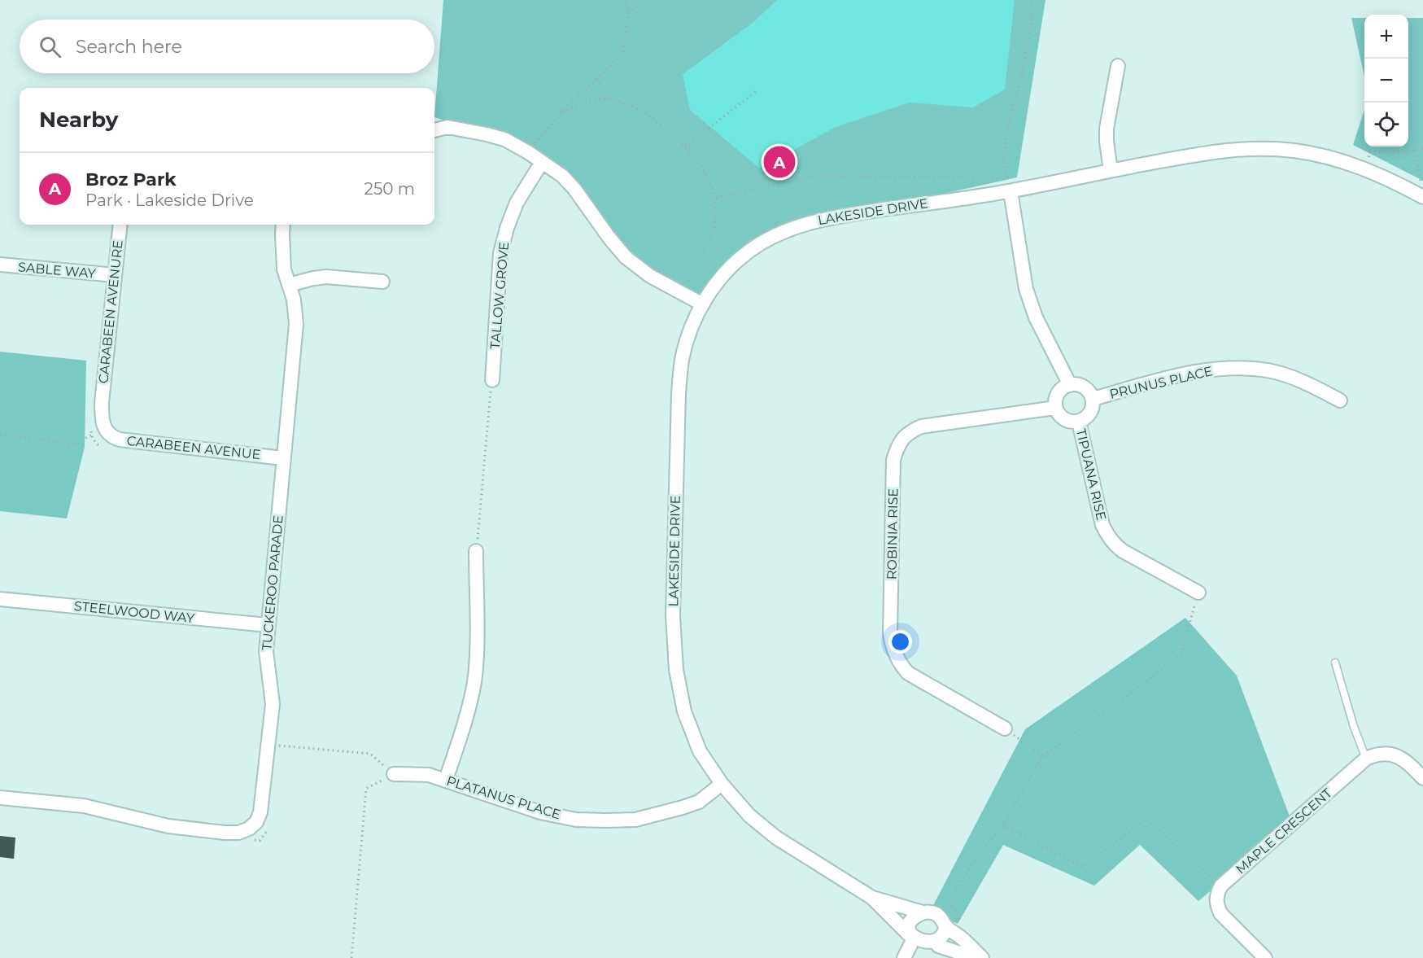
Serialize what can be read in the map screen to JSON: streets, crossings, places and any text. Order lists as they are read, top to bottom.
{
  "streets": {
    "street": [
      "LAKESIDE DRIVE",
      "SABLE WAY",
      "TALLOW GROVE",
      "CARABEEN AVENURE",
      "PRUNUS PLACE",
      "CARABEEN AVENUE",
      "TIPUANA RISE",
      "ROBINIA RISE",
      "TUCKEROO PARADE",
      "STEELWOOD WAY",
      "PLATANUS PLACE",
      "MAPLE CRESCENT"
    ]
  },
  "crossings": [
    ["LAKESIDE DRIVE", "PLATANUS PLACE"],
    ["SABLE WAY", "CARABEEN AVENURE"],
    ["CARABEEN AVENURE", "CARABEEN AVENUE"],
    ["PRUNUS PLACE", "TIPUANA RISE"],
    ["PRUNUS PLACE", "ROBINIA RISE"],
    ["CARABEEN AVENUE", "TUCKEROO PARADE"],
    ["TIPUANA RISE", "ROBINIA RISE"],
    ["TUCKEROO PARADE", "STEELWOOD WAY"]
  ],
  "page": {
    "map_buttons": ["+", "−"],
    "search": "Search here",
    "heading": "Nearby",
    "pins": "A",
    "list": [
      {
        "mark": "A",
        "name": "Broz Park",
        "note": "Park · Lakeside Drive",
        "value": "250 m"
      }
    ]
  }
}
